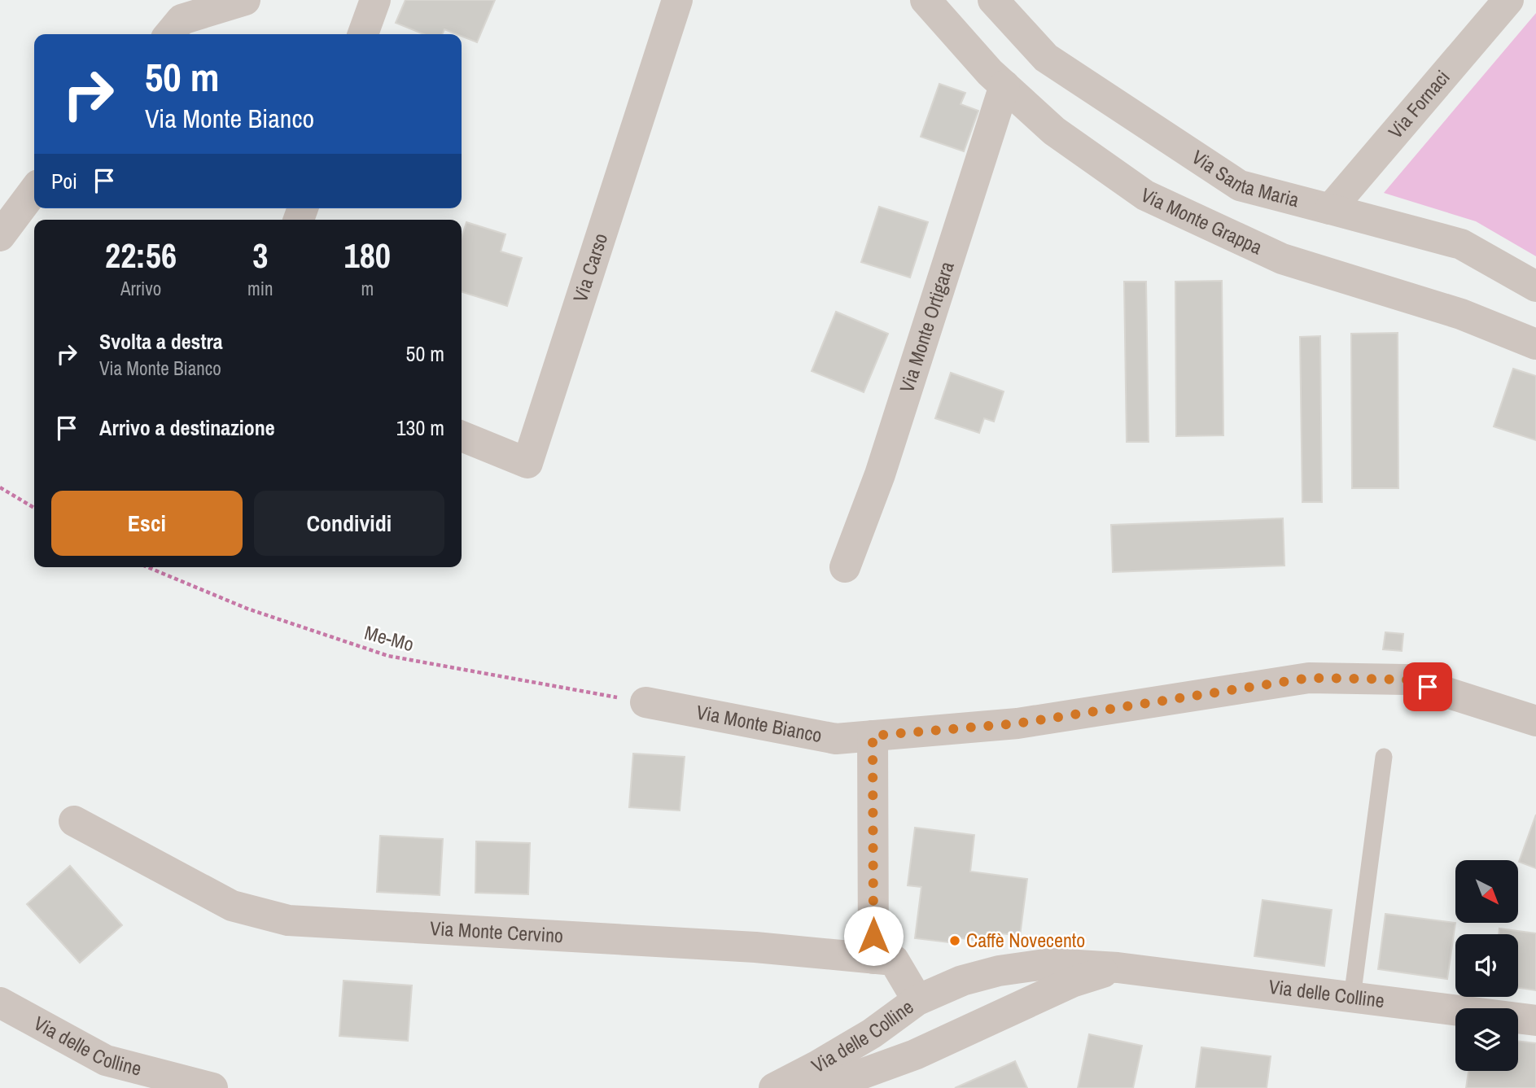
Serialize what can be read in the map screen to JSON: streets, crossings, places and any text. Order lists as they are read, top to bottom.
{
  "streets": {
    "street": [
      "Via Fornaci",
      "Via Santa Maria",
      "Via Monte Grappa",
      "Via Carso",
      "Via Monte Ortigara",
      "Via Monte Bianco",
      "Via Monte Cervino",
      "Via delle Colline"
    ],
    "path": ["Me-Mo"]
  },
  "crossings": [
    ["Via Fornaci", "Via Santa Maria"],
    ["Via Monte Grappa", "Via Monte Ortigara"],
    ["Me-Mo", "Via Monte Bianco"],
    ["Via Monte Cervino", "Via delle Colline"]
  ],
  "places": ["Caffè Novecento"],
  "north": "bottom right",
  "page": {
    "turn": ["50 m", "Via Monte Bianco"],
    "then": "Poi",
    "eta": [
      "22:56",
      "Arrivo",
      "3",
      "min",
      "180",
      "m"
    ],
    "list": [
      {
        "name": "Svolta a destra",
        "note": "Via Monte Bianco",
        "value": "50 m"
      },
      {
        "name": "Arrivo a destinazione",
        "value": "130 m"
      }
    ],
    "buttons": ["Esci", "Condividi"]
  }
}
